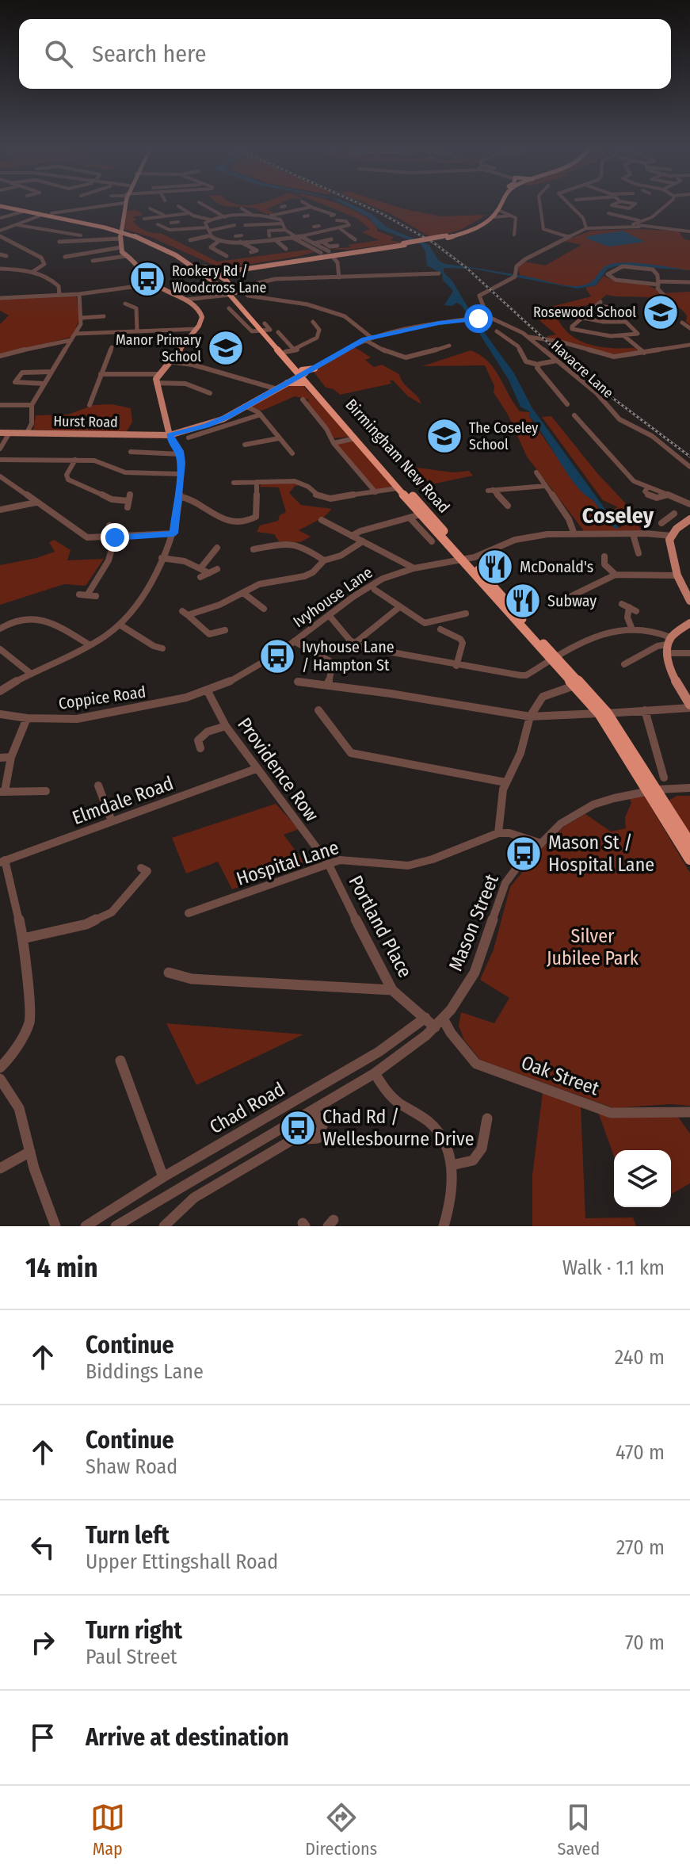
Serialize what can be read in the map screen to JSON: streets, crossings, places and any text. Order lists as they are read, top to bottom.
{
  "streets": {
    "highway": ["Birmingham New Road"],
    "main road": ["Hurst Road"],
    "street": [
      "Havacre Lane",
      "Ivyhouse Lane",
      "Coppice Road",
      "Providence Row",
      "Elmdale Road",
      "Hospital Lane",
      "Mason Street",
      "Portland Place",
      "Oak Street",
      "Chad Road"
    ]
  },
  "crossings": [
    ["Hurst Road", "Birmingham New Road"],
    ["Birmingham New Road", "Ivyhouse Lane"],
    ["Birmingham New Road", "Mason Street"],
    ["Ivyhouse Lane", "Coppice Road"],
    ["Ivyhouse Lane", "Providence Row"],
    ["Coppice Road", "Providence Row"],
    ["Providence Row", "Elmdale Road"],
    ["Providence Row", "Hospital Lane"],
    ["Providence Row", "Portland Place"],
    ["Hospital Lane", "Portland Place"],
    ["Mason Street", "Portland Place"],
    ["Mason Street", "Oak Street"],
    ["Mason Street", "Chad Road"],
    ["Portland Place", "Oak Street"],
    ["Portland Place", "Chad Road"],
    ["Oak Street", "Chad Road"]
  ],
  "districts": ["Coseley"],
  "parks": ["Silver Jubilee Park"],
  "places": {
    "bus stop": [
      "Rookery Rd / Woodcross Lane",
      "Ivyhouse Lane / Hampton St",
      "Mason St / Hospital Lane",
      "Chad Rd / Wellesbourne Drive"
    ],
    "school or university": ["Rosewood School", "Manor Primary School", "The Coseley School"],
    "restaurant": ["McDonald's", "Subway"]
  },
  "page": {
    "search": "Search here",
    "heading": ["14 min", "Walk · 1.1 km"],
    "list": [
      ["Continue", "Biddings Lane", "240 m"],
      ["Continue", "Shaw Road", "470 m"],
      ["Turn left", "Upper Ettingshall Road", "270 m"],
      ["Turn right", "Paul Street", "70 m"],
      "Arrive at destination"
    ],
    "nav": ["Map", "Directions", "Saved"]
  }
}
